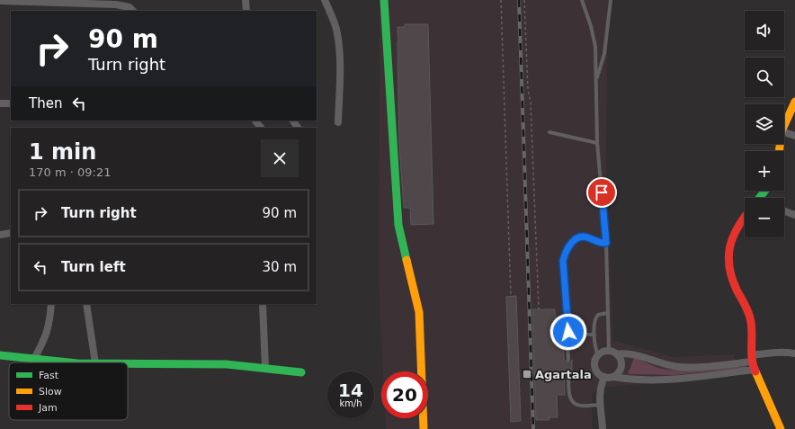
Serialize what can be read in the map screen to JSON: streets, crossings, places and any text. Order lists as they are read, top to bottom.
{
  "places": {
    "transit": ["Agartala"]
  },
  "legend": ["Fast", "Slow", "Jam"],
  "page": {
    "map_buttons": ["+", "−"],
    "turn": ["90 m", "Turn right"],
    "then": "Then",
    "heading": ["1 min", "170 m · 09:21"],
    "list": [
      {
        "name": "Turn right",
        "value": "90 m"
      },
      {
        "name": "Turn left",
        "value": "30 m"
      }
    ],
    "speed": "14 km/h",
    "limit": "20"
  }
}
